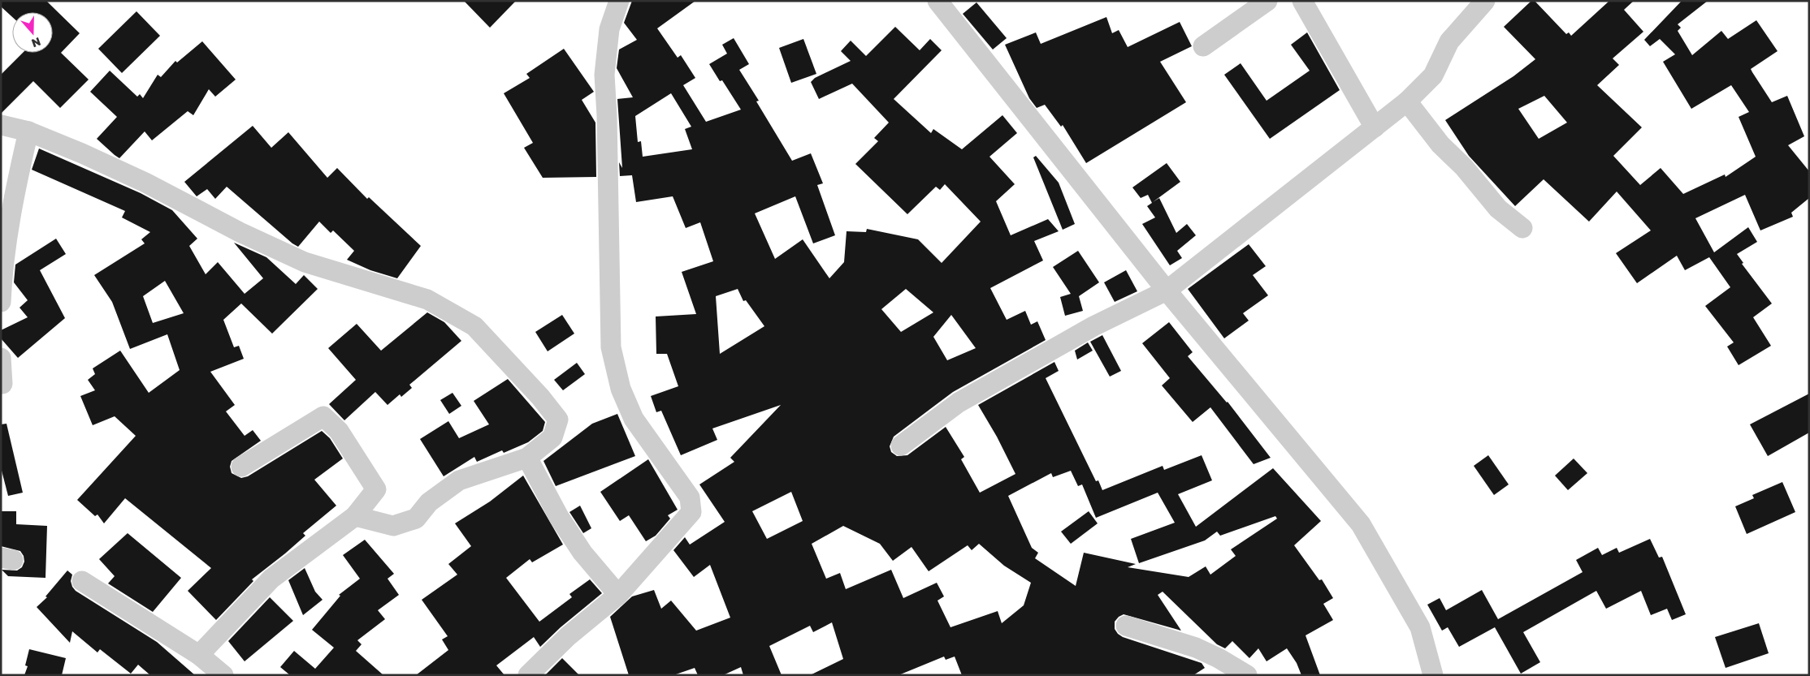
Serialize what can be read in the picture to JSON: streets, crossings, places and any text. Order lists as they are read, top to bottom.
{
  "north": "bottom"
}
